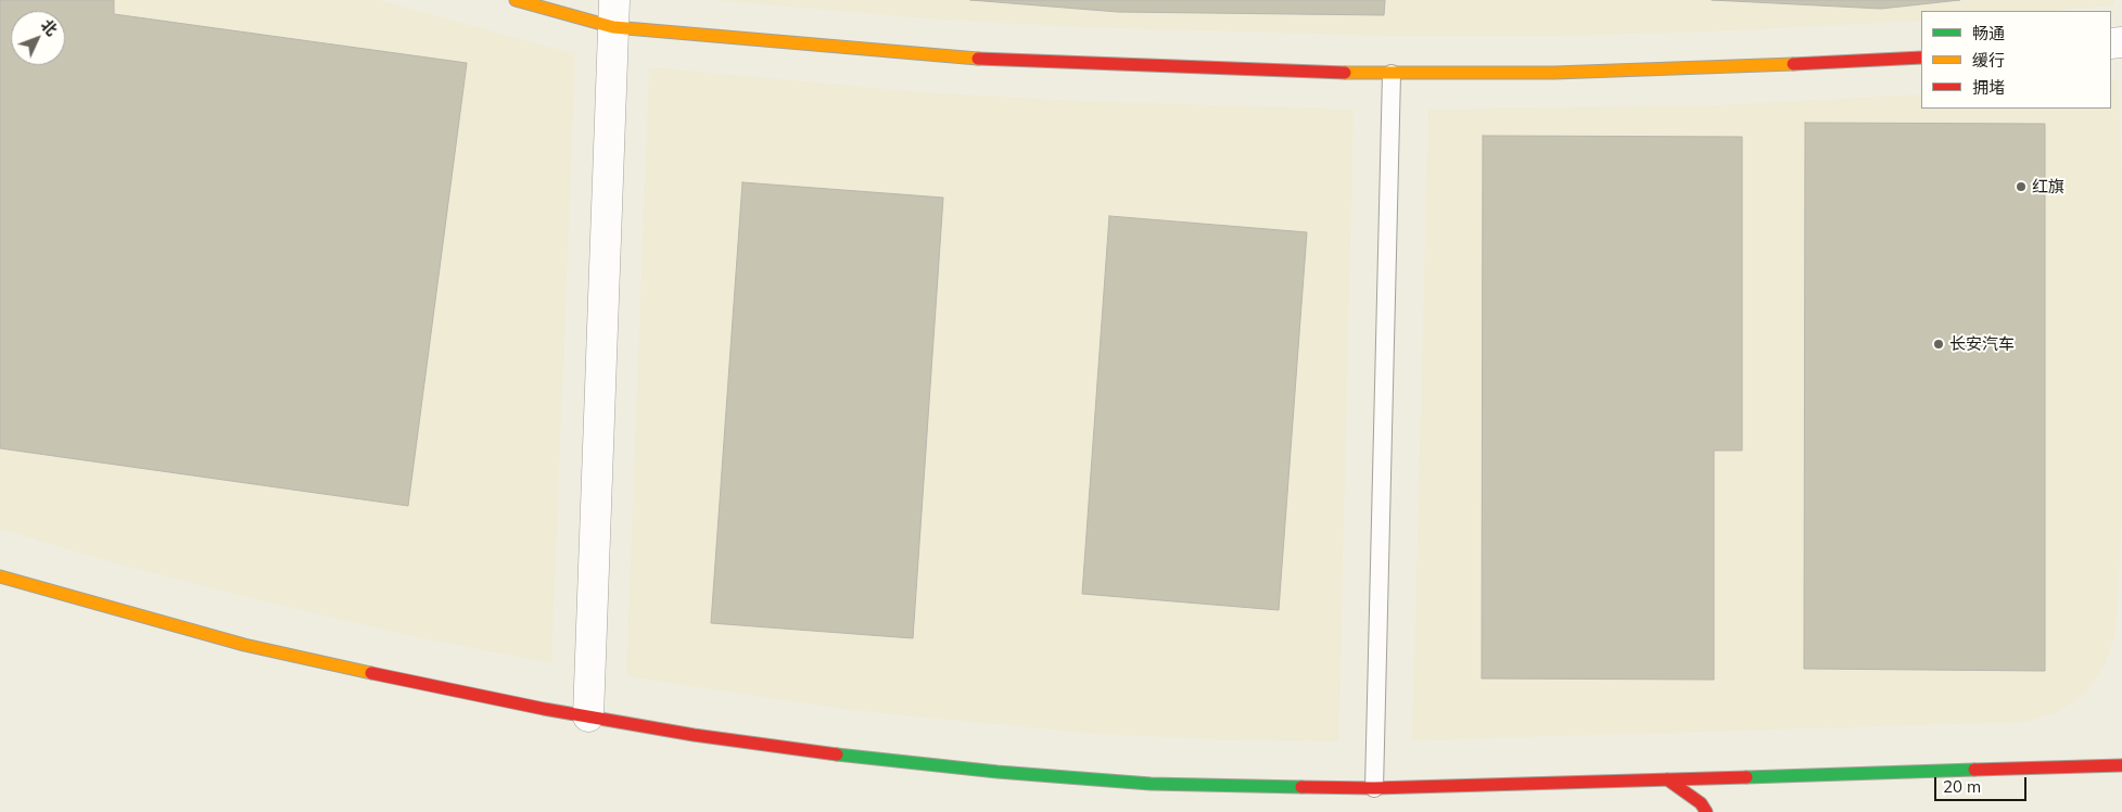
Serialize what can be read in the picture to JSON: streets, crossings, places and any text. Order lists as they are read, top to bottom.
{
  "places": ["红旗", "长安汽车"],
  "legend": ["畅通", "缓行", "拥堵"],
  "scale_bar": "20 m",
  "north": "top right"
}
